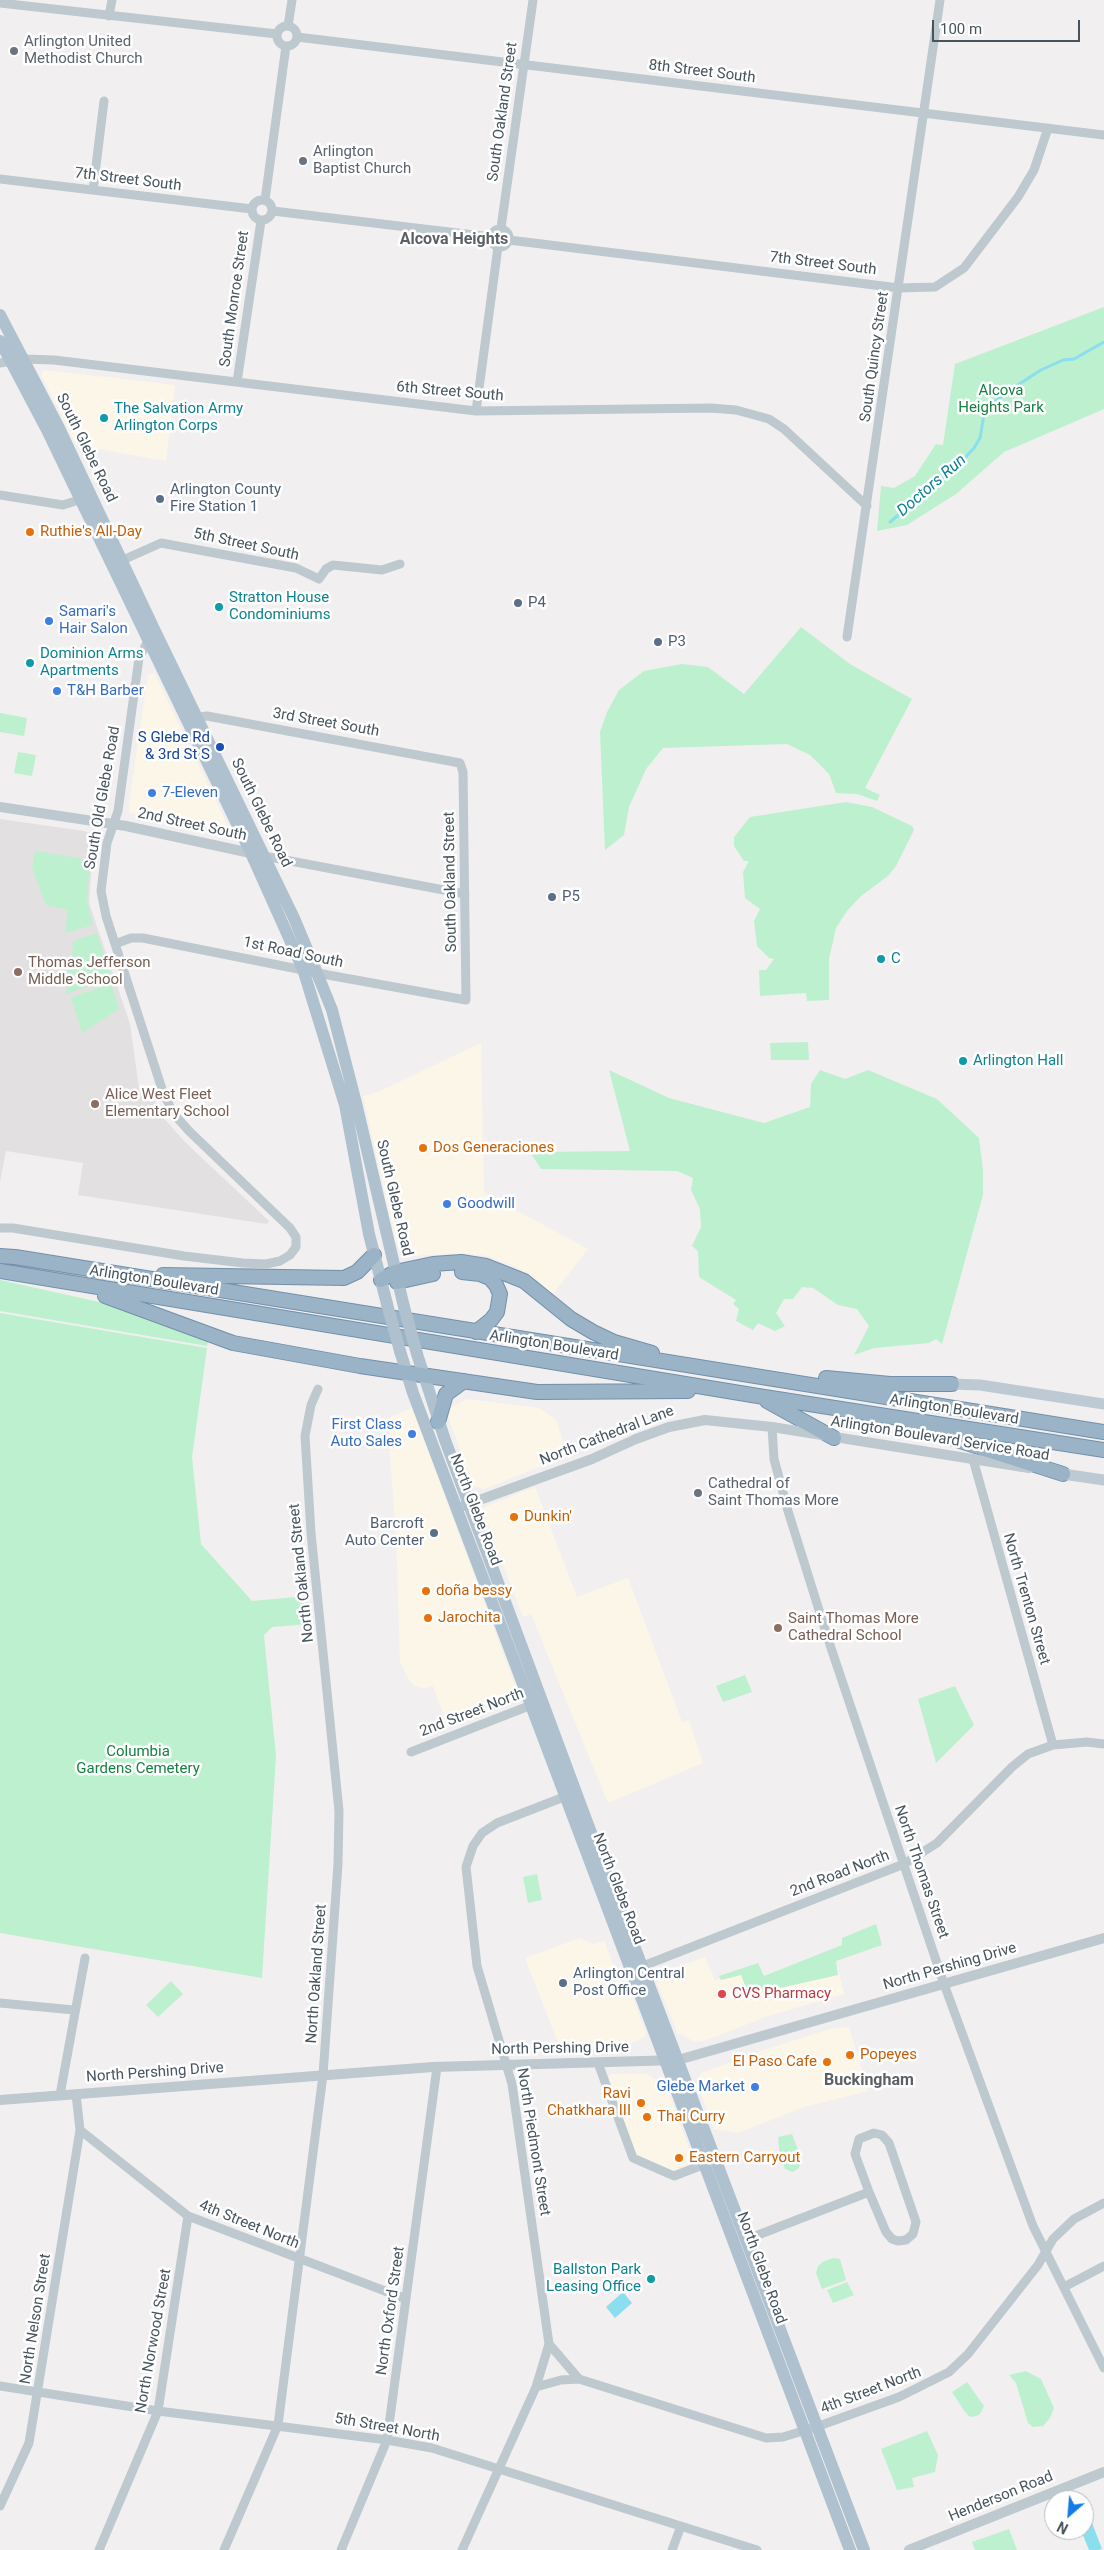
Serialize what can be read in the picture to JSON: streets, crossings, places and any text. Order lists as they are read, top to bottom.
{
  "streets": {
    "highway": ["Arlington Boulevard"],
    "main road": ["South Glebe Road", "Arlington Boulevard Service Road", "North Glebe Road"],
    "street": [
      "8th Street South",
      "South Oakland Street",
      "7th Street South",
      "South Monroe Street",
      "South Quincy Street",
      "6th Street South",
      "5th Street South",
      "3rd Street South",
      "South Old Glebe Road",
      "2nd Street South",
      "1st Road South",
      "North Cathedral Lane",
      "North Oakland Street",
      "North Trenton Street",
      "2nd Street North",
      "North Thomas Street",
      "2nd Road North",
      "North Pershing Drive",
      "North Piedmont Street",
      "4th Street North",
      "North Oxford Street",
      "North Nelson Street",
      "North Norwood Street",
      "5th Street North",
      "Henderson Road"
    ]
  },
  "crossings": [
    ["8th Street South", "South Oakland Street"],
    ["8th Street South", "7th Street South"],
    ["8th Street South", "South Quincy Street"],
    ["South Oakland Street", "7th Street South"],
    ["South Oakland Street", "3rd Street South"],
    ["South Oakland Street", "2nd Street South"],
    ["South Oakland Street", "1st Road South"],
    ["7th Street South", "South Monroe Street"],
    ["7th Street South", "South Quincy Street"],
    ["South Monroe Street", "6th Street South"],
    ["South Quincy Street", "6th Street South"],
    ["6th Street South", "South Glebe Road"],
    ["South Glebe Road", "5th Street South"],
    ["South Glebe Road", "3rd Street South"],
    ["South Glebe Road", "South Old Glebe Road"],
    ["South Glebe Road", "2nd Street South"],
    ["South Glebe Road", "1st Road South"],
    ["South Glebe Road", "North Glebe Road"],
    ["South Old Glebe Road", "2nd Street South"],
    ["South Old Glebe Road", "1st Road South"],
    ["South Old Glebe Road", "Arlington Boulevard"],
    ["North Cathedral Lane", "Arlington Boulevard Service Road"],
    ["North Cathedral Lane", "North Glebe Road"],
    ["North Cathedral Lane", "North Thomas Street"],
    ["Arlington Boulevard Service Road", "North Trenton Street"],
    ["Arlington Boulevard Service Road", "North Thomas Street"],
    ["North Glebe Road", "2nd Street North"],
    ["North Glebe Road", "2nd Road North"],
    ["North Glebe Road", "North Pershing Drive"],
    ["North Glebe Road", "North Piedmont Street"],
    ["North Glebe Road", "4th Street North"],
    ["North Oakland Street", "North Pershing Drive"],
    ["North Oakland Street", "4th Street North"],
    ["North Oakland Street", "5th Street North"],
    ["North Trenton Street", "2nd Road North"],
    ["North Thomas Street", "2nd Road North"],
    ["North Thomas Street", "North Pershing Drive"],
    ["North Thomas Street", "4th Street North"],
    ["North Pershing Drive", "North Piedmont Street"],
    ["North Pershing Drive", "North Oxford Street"],
    ["North Piedmont Street", "4th Street North"],
    ["North Piedmont Street", "5th Street North"],
    ["4th Street North", "North Oxford Street"],
    ["4th Street North", "North Nelson Street"],
    ["4th Street North", "North Norwood Street"],
    ["North Oxford Street", "5th Street North"],
    ["North Nelson Street", "5th Street North"],
    ["North Norwood Street", "5th Street North"]
  ],
  "districts": ["Alcova Heights", "Buckingham"],
  "water": ["Doctors Run"],
  "parks": ["Alcova Heights Park", "Columbia Gardens Cemetery"],
  "places": [
    "Arlington United Methodist Church",
    "Arlington Baptist Church",
    "The Salvation Army Arlington Corps",
    "Arlington County Fire Station 1",
    "Ruthie's All-Day",
    "P4",
    "Stratton House Condominiums",
    "Samari's Hair Salon",
    "P3",
    "Dominion Arms Apartments",
    "T&H Barber",
    "S Glebe Rd & 3rd St S",
    "7-Eleven",
    "P5",
    "C",
    "Thomas Jefferson Middle School",
    "Arlington Hall",
    "Alice West Fleet Elementary School",
    "Dos Generaciones",
    "Goodwill",
    "First Class Auto Sales",
    "Cathedral of Saint Thomas More",
    "Dunkin'",
    "Barcroft Auto Center",
    "doña bessy",
    "Jarochita",
    "Saint Thomas More Cathedral School",
    "Arlington Central Post Office",
    "CVS Pharmacy",
    "Popeyes",
    "El Paso Cafe",
    "Glebe Market",
    "Ravi Chatkhara III",
    "Thai Curry",
    "Eastern Carryout",
    "Ballston Park Leasing Office"
  ],
  "scale_bar": "100 m",
  "north": "bottom left"
}
